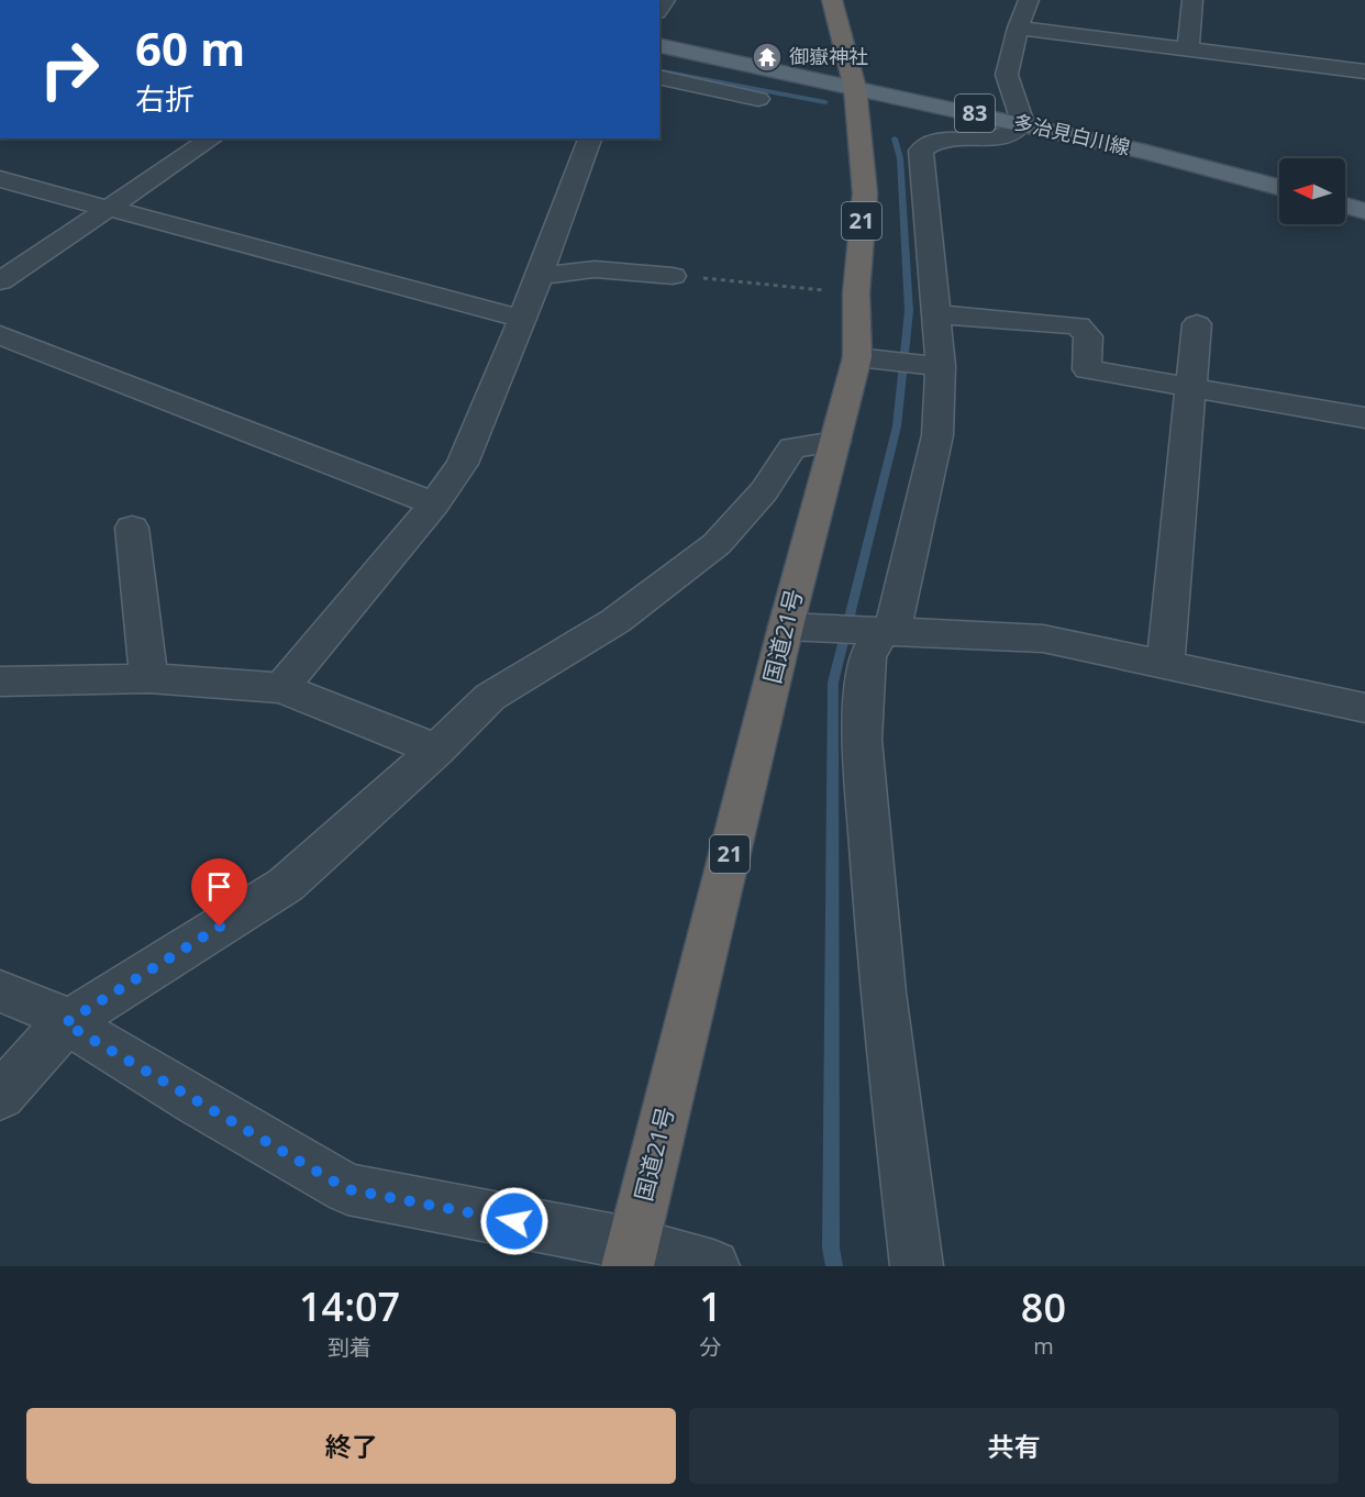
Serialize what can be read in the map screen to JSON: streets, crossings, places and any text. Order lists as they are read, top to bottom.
{
  "streets": {
    "highway": ["21", "国道21号"],
    "main road": ["83", "多治見白川線"]
  },
  "crossings": [
    ["多治見白川線", "国道21号"]
  ],
  "places": {
    "temple": ["御嶽神社"]
  },
  "north": "left",
  "page": {
    "turn": ["60 m", "右折"],
    "eta": [
      "14:07",
      "到着",
      "1",
      "分",
      "80",
      "m"
    ],
    "buttons": ["終了", "共有"]
  }
}
